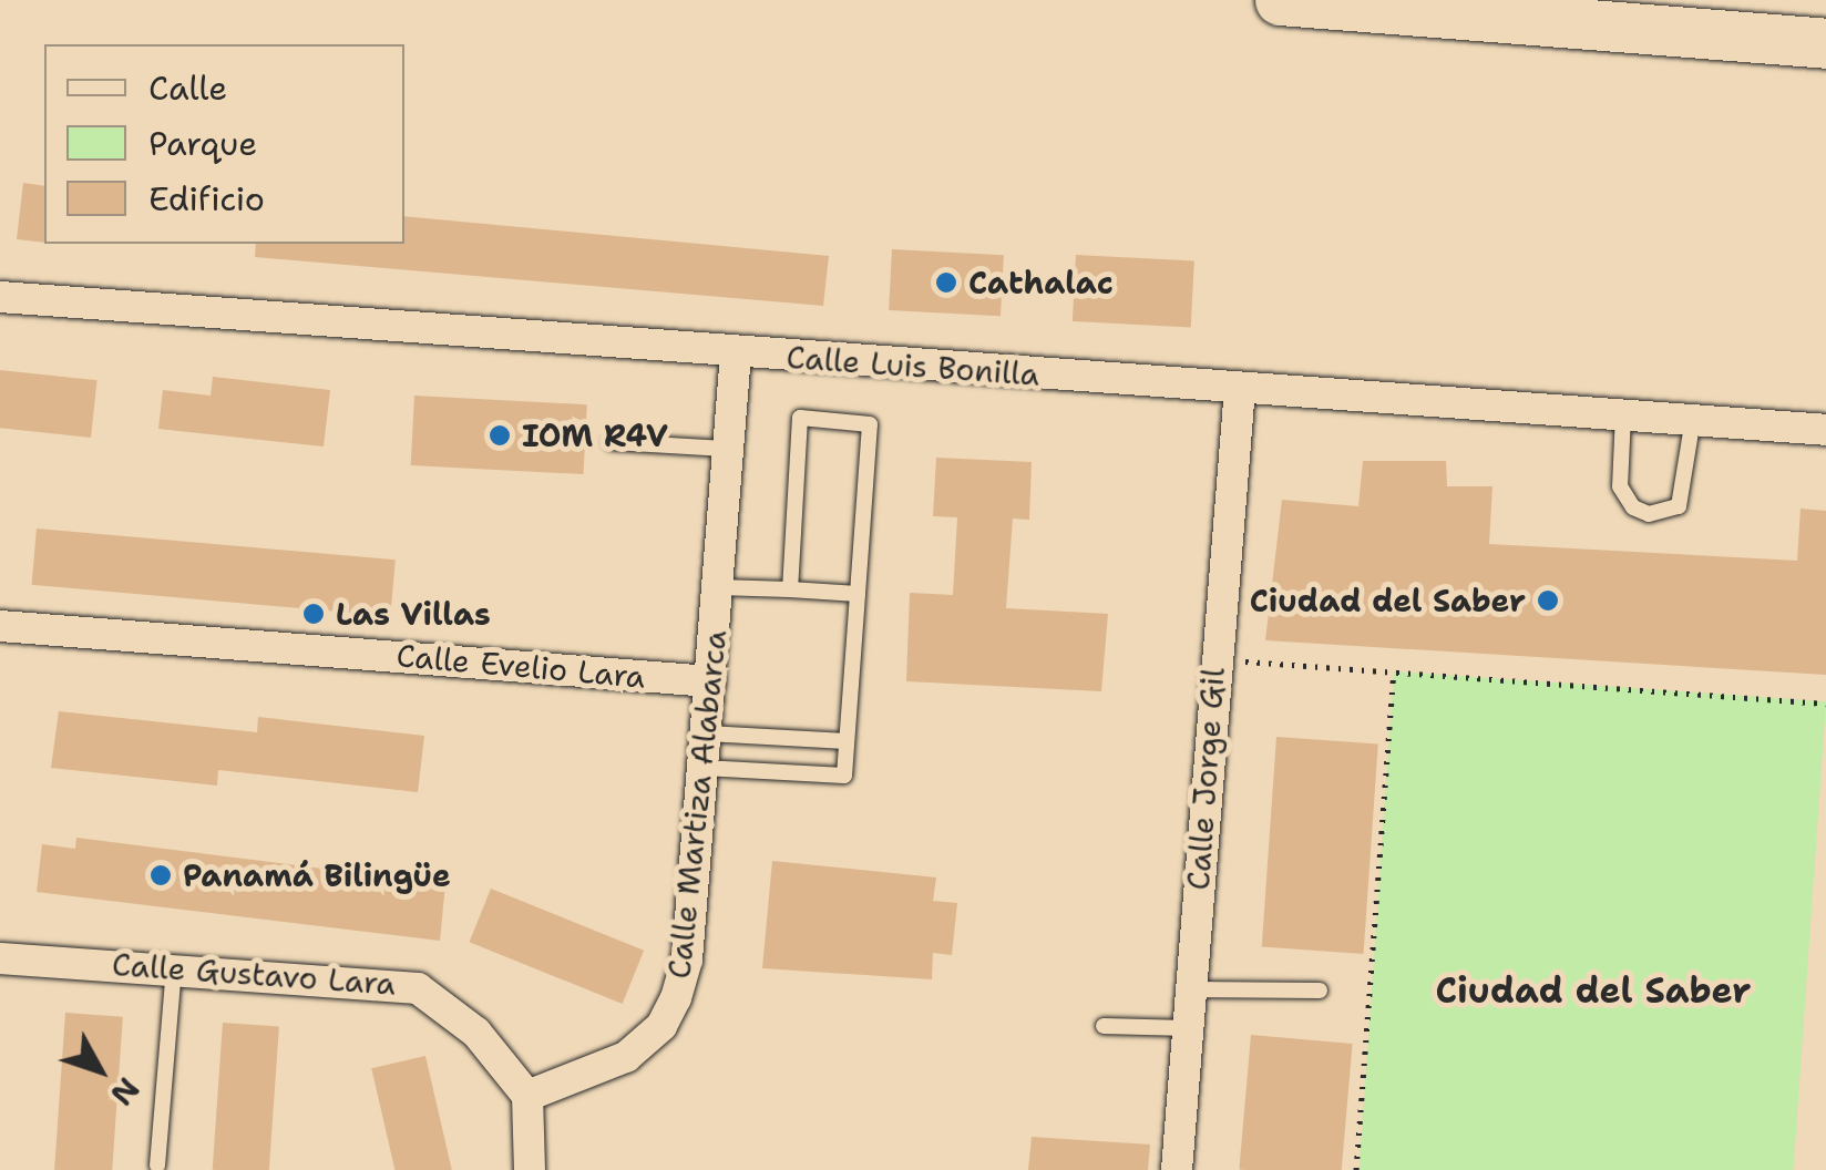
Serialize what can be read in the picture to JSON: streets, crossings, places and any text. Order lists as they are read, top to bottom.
{
  "streets": {
    "street": [
      "Calle Luis Bonilla",
      "Calle Evelio Lara",
      "Calle Jorge Gil",
      "Calle Martiza Alabarca",
      "Calle Gustavo Lara"
    ]
  },
  "crossings": [
    ["Calle Luis Bonilla", "Calle Jorge Gil"],
    ["Calle Luis Bonilla", "Calle Martiza Alabarca"],
    ["Calle Evelio Lara", "Calle Martiza Alabarca"],
    ["Calle Martiza Alabarca", "Calle Gustavo Lara"]
  ],
  "districts": ["Ciudad del Saber"],
  "places": [
    "Cathalac",
    "IOM R4V",
    "Ciudad del Saber",
    "Las Villas",
    "Panamá Bilingüe"
  ],
  "legend": ["Calle", "Parque", "Edificio"],
  "north": "bottom right"
}
